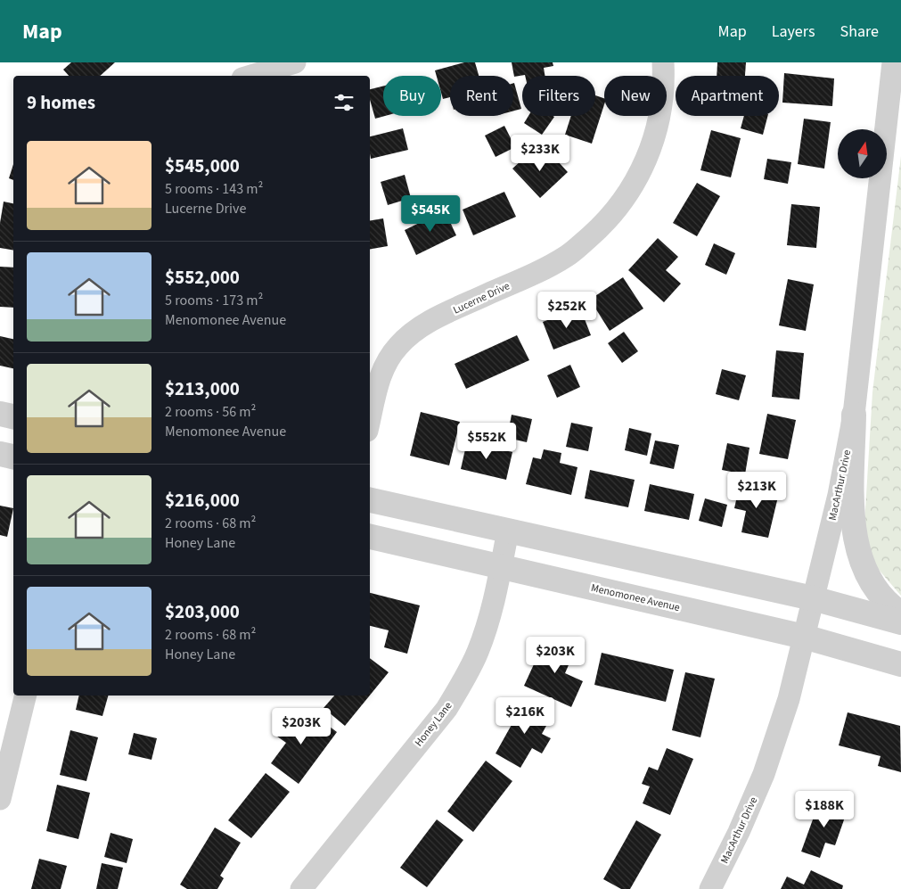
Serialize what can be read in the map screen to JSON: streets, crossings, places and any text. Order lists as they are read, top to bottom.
{
  "streets": {
    "street": [
      "Lucerne Drive",
      "MacArthur Drive",
      "Menomonee Avenue",
      "Honey Lane"
    ]
  },
  "crossings": [
    ["MacArthur Drive", "Menomonee Avenue"],
    ["Menomonee Avenue", "Honey Lane"]
  ],
  "north": "top",
  "page": {
    "header": "Map",
    "nav": ["Map", "Layers", "Share"],
    "chip": [
      "Buy",
      "Rent",
      "Filters",
      "New",
      "Apartment"
    ],
    "heading": "9 homes",
    "list": [
      {
        "name": "$545,000",
        "note": "5 rooms · 143 m² · Lucerne Drive"
      },
      {
        "name": "$552,000",
        "note": "5 rooms · 173 m² · Menomonee Avenue"
      },
      {
        "name": "$213,000",
        "note": "2 rooms · 56 m² · Menomonee Avenue"
      },
      {
        "name": "$216,000",
        "note": "2 rooms · 68 m² · Honey Lane"
      },
      {
        "name": "$203,000",
        "note": "2 rooms · 68 m² · Honey Lane"
      }
    ],
    "price": [
      "$233K",
      "$545K",
      "$252K",
      "$552K",
      "$213K",
      "$203K",
      "$216K",
      "$203K",
      "$188K"
    ]
  }
}
